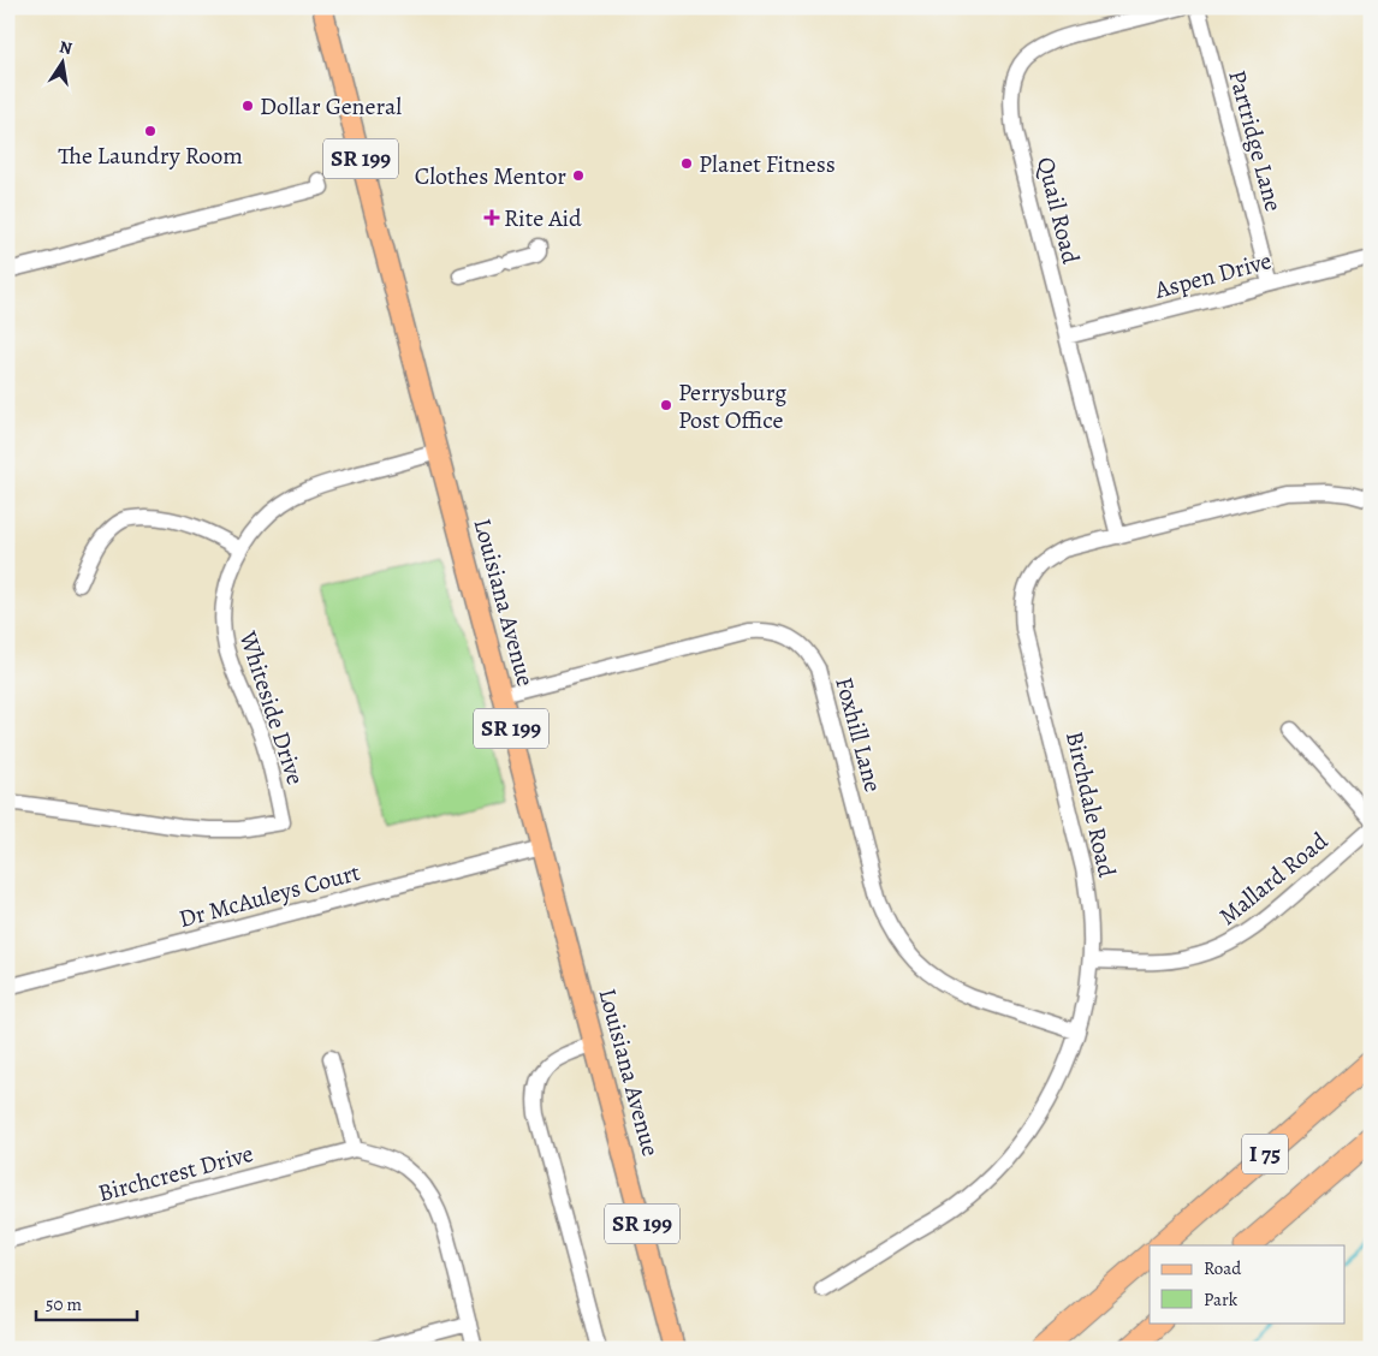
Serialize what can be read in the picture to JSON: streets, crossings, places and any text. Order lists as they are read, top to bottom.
{
  "streets": {
    "highway": ["I 75"],
    "main road": ["SR 199", "Louisiana Avenue"],
    "street": [
      "Partridge Lane",
      "Quail Road",
      "Aspen Drive",
      "Whiteside Drive",
      "Foxhill Lane",
      "Birchdale Road",
      "Mallard Road",
      "Dr McAuleys Court",
      "Birchcrest Drive"
    ]
  },
  "crossings": [
    ["Partridge Lane", "Aspen Drive"],
    ["Quail Road", "Aspen Drive"],
    ["Quail Road", "Birchdale Road"],
    ["Louisiana Avenue", "Whiteside Drive"],
    ["Louisiana Avenue", "Foxhill Lane"],
    ["Louisiana Avenue", "Dr McAuleys Court"],
    ["Foxhill Lane", "Birchdale Road"],
    ["Birchdale Road", "Mallard Road"]
  ],
  "places": {
    "other": [
      "Dollar General",
      "The Laundry Room",
      "Planet Fitness",
      "Clothes Mentor",
      "Perrysburg Post Office"
    ],
    "health": ["Rite Aid"]
  },
  "legend": ["Road", "Park"],
  "scale_bar": "50 m",
  "north": "top"
}
